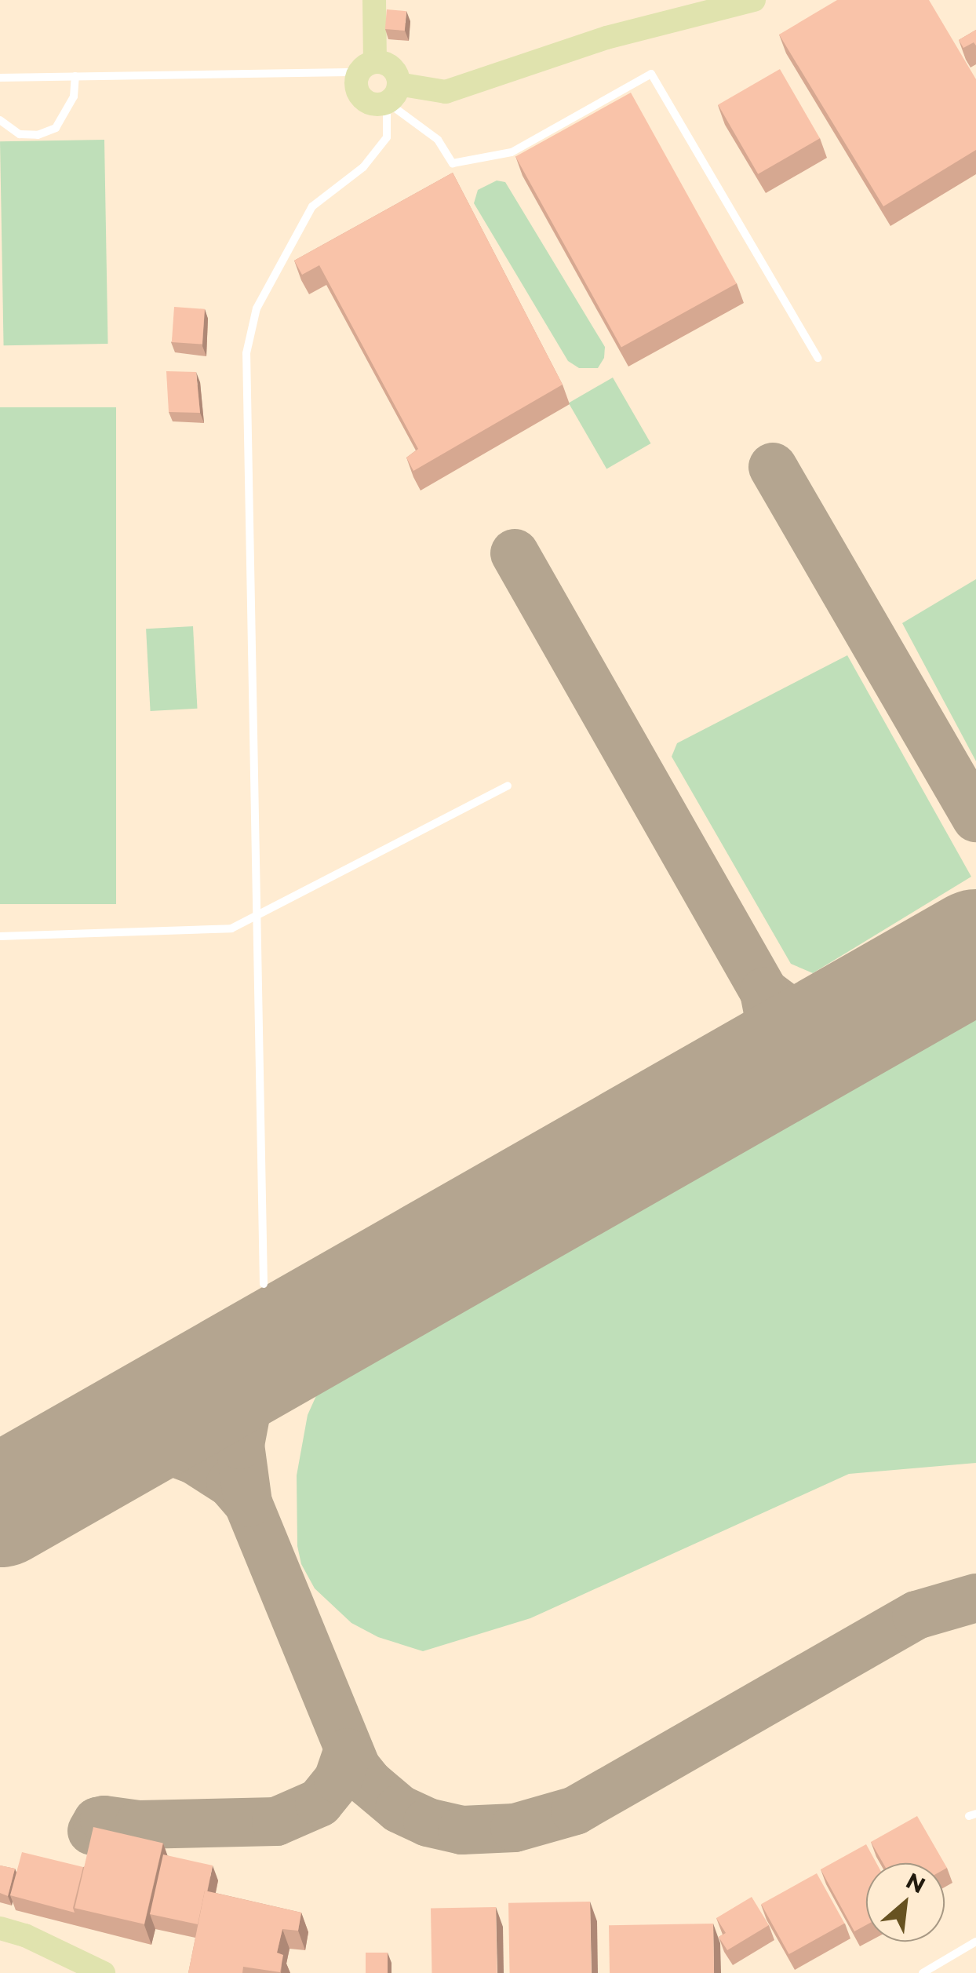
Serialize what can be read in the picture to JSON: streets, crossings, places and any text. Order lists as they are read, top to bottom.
{
  "north": "top right"
}
